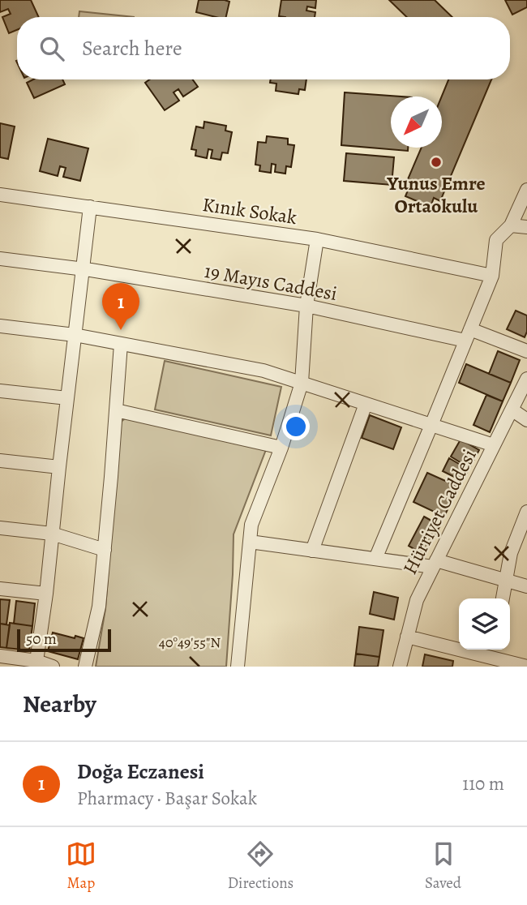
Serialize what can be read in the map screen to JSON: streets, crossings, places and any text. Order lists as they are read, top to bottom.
{
  "streets": {
    "street": ["Kınık Sokak", "19 Mayıs Caddesi", "Hürriyet Caddesi"]
  },
  "places": ["Yunus Emre Ortaokulu"],
  "scale_bar": "50 m",
  "north": "bottom left",
  "page": {
    "search": "Search here",
    "pins": "1",
    "scale": "50 m",
    "heading": "Nearby",
    "list": [
      {
        "mark": "1",
        "name": "Doğa Eczanesi",
        "note": "Pharmacy · Başar Sokak",
        "value": "110 m"
      }
    ],
    "nav": ["Map", "Directions", "Saved"]
  },
  "coordinates": ["40°49'55\"N"]
}
